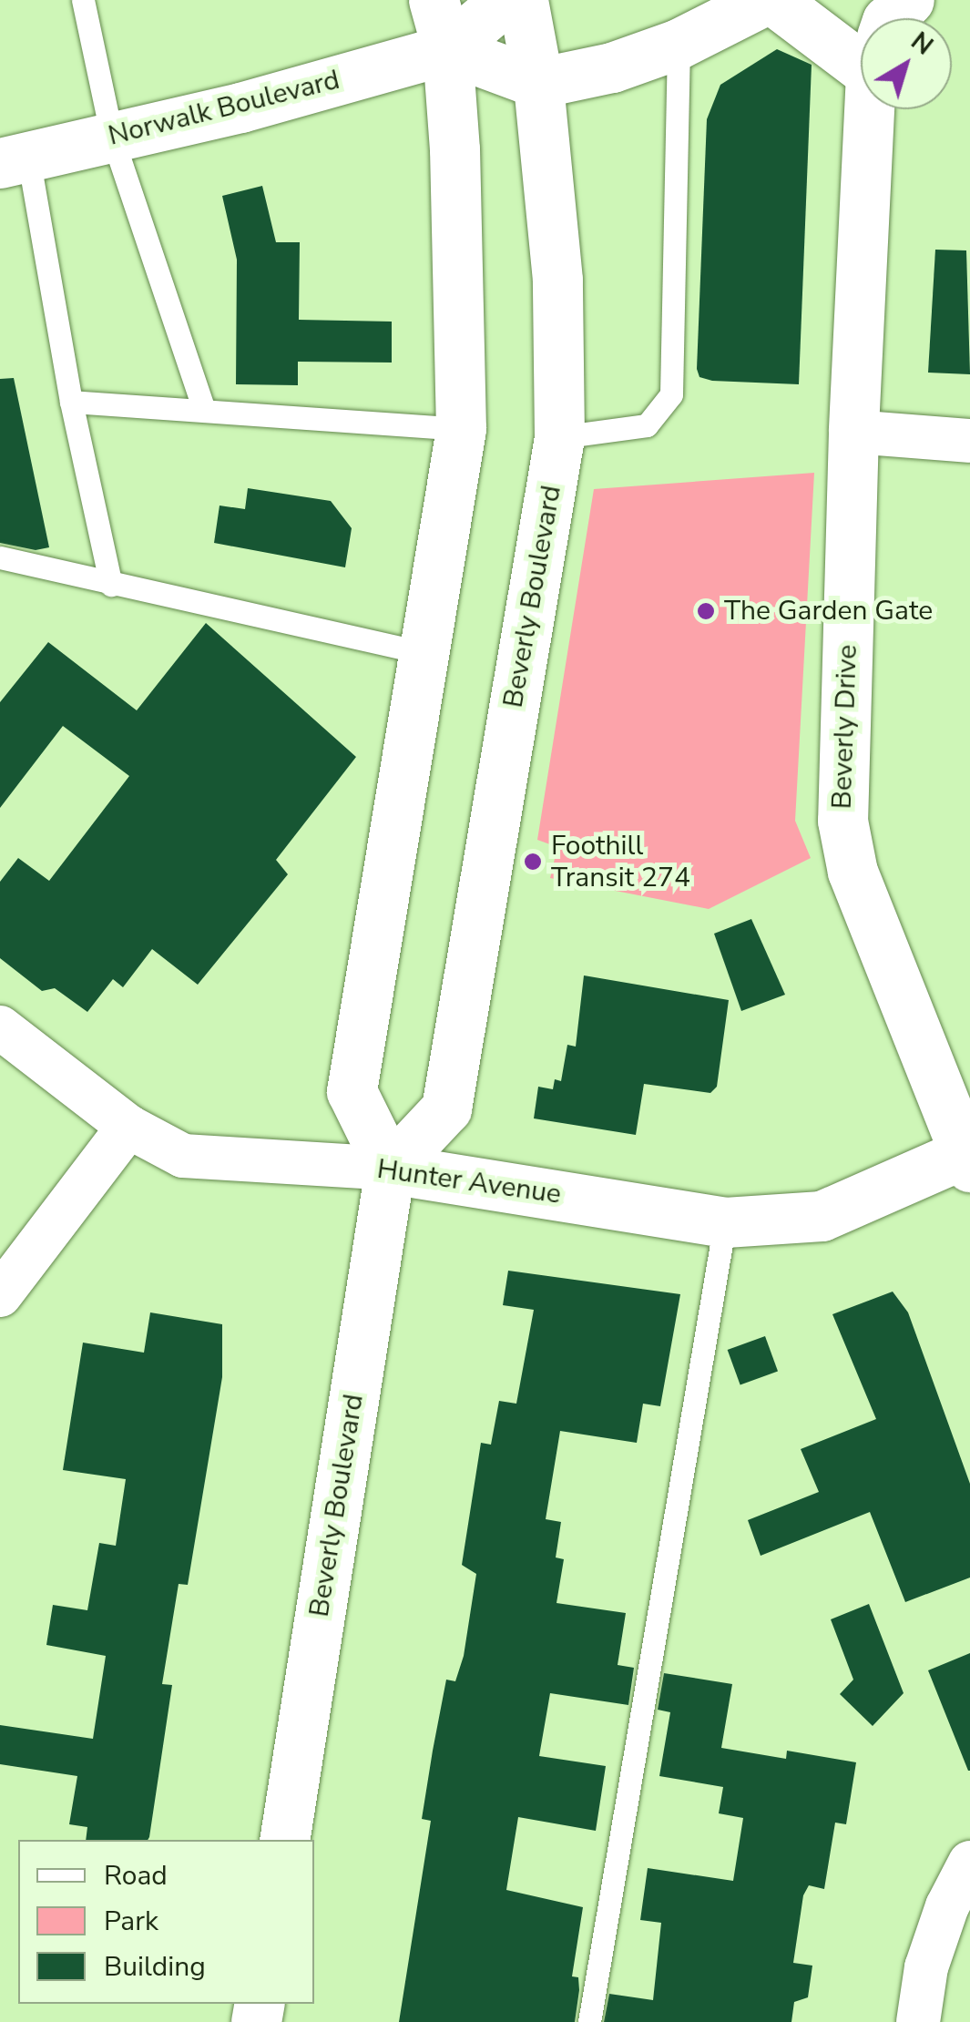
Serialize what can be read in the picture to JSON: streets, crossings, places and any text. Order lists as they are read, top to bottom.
{
  "streets": {
    "main road": [
      "Norwalk Boulevard",
      "Beverly Boulevard",
      "Beverly Drive",
      "Hunter Avenue"
    ]
  },
  "crossings": [
    ["Beverly Boulevard", "Hunter Avenue"],
    ["Beverly Drive", "Hunter Avenue"]
  ],
  "places": ["The Garden Gate", "Foothill Transit 274"],
  "legend": ["Road", "Park", "Building"],
  "north": "top right"
}
